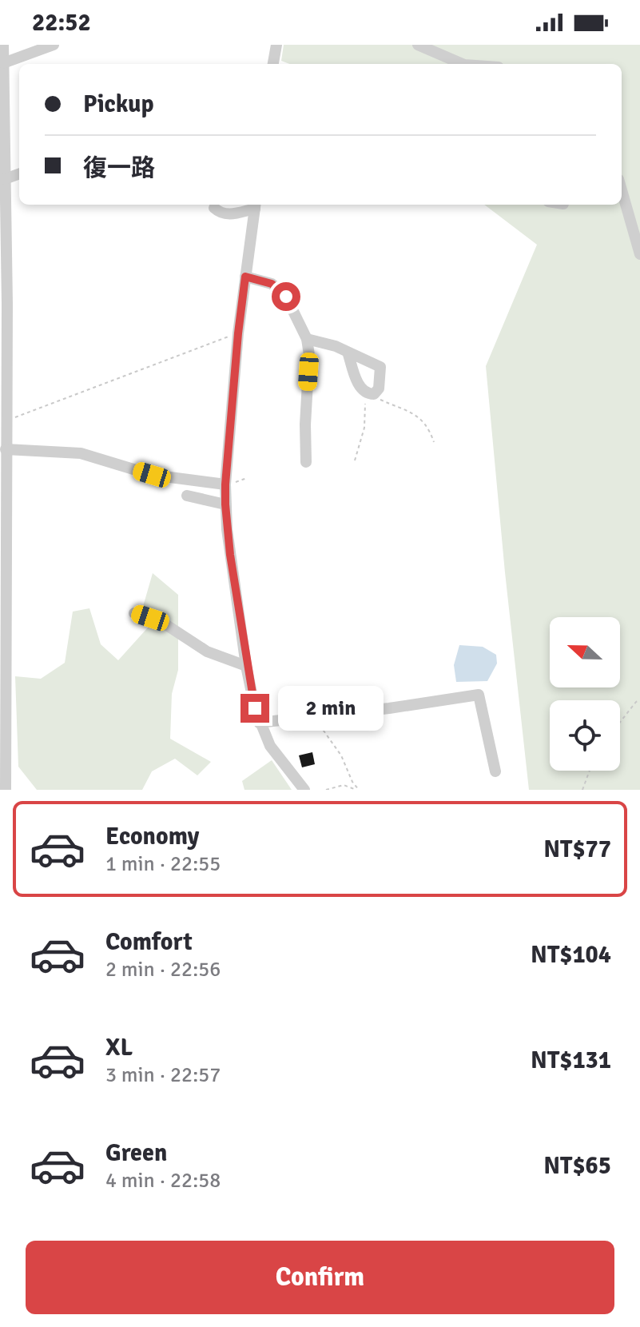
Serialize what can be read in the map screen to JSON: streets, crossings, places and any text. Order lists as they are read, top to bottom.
{
  "north": "left",
  "page": {
    "status": "22:52",
    "banner": ["Pickup", "復一路"],
    "bubble": "2 min",
    "list": [
      {
        "name": "Economy",
        "note": "1 min · 22:55",
        "value": "NT$77"
      },
      {
        "name": "Comfort",
        "note": "2 min · 22:56",
        "value": "NT$104"
      },
      {
        "name": "XL",
        "note": "3 min · 22:57",
        "value": "NT$131"
      },
      {
        "name": "Green",
        "note": "4 min · 22:58",
        "value": "NT$65"
      }
    ],
    "buttons": "Confirm"
  }
}
